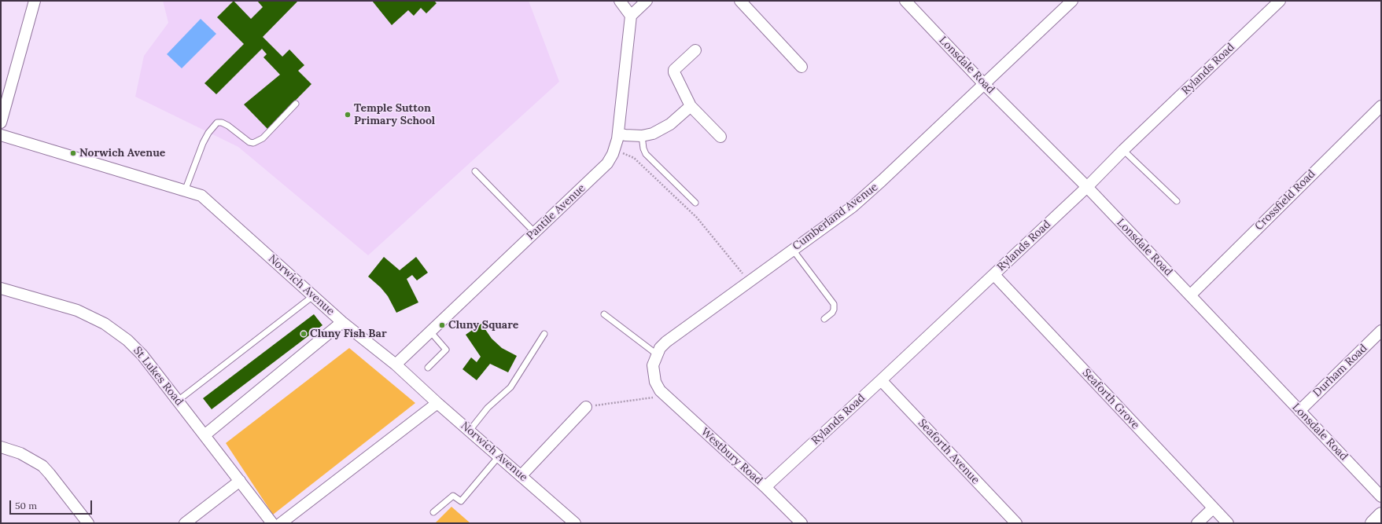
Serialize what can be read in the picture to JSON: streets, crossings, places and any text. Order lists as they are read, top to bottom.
{
  "streets": {
    "street": [
      "Lonsdale Road",
      "Rylands Road",
      "Crossfield Road",
      "Pantile Avenue",
      "Cumberland Avenue",
      "Norwich Avenue",
      "Durham Road",
      "St Lukes Road",
      "Seaforth Grove",
      "Seaforth Avenue",
      "Westbury Road"
    ]
  },
  "crossings": [
    ["Lonsdale Road", "Rylands Road"],
    ["Lonsdale Road", "Crossfield Road"],
    ["Lonsdale Road", "Cumberland Avenue"],
    ["Lonsdale Road", "Durham Road"],
    ["Rylands Road", "Seaforth Grove"],
    ["Rylands Road", "Seaforth Avenue"],
    ["Rylands Road", "Westbury Road"],
    ["Pantile Avenue", "Norwich Avenue"],
    ["Cumberland Avenue", "Westbury Road"]
  ],
  "places": [
    "Temple Sutton Primary School",
    "Norwich Avenue",
    "Cluny Square",
    "Cluny Fish Bar"
  ],
  "scale_bar": "50 m"
}
